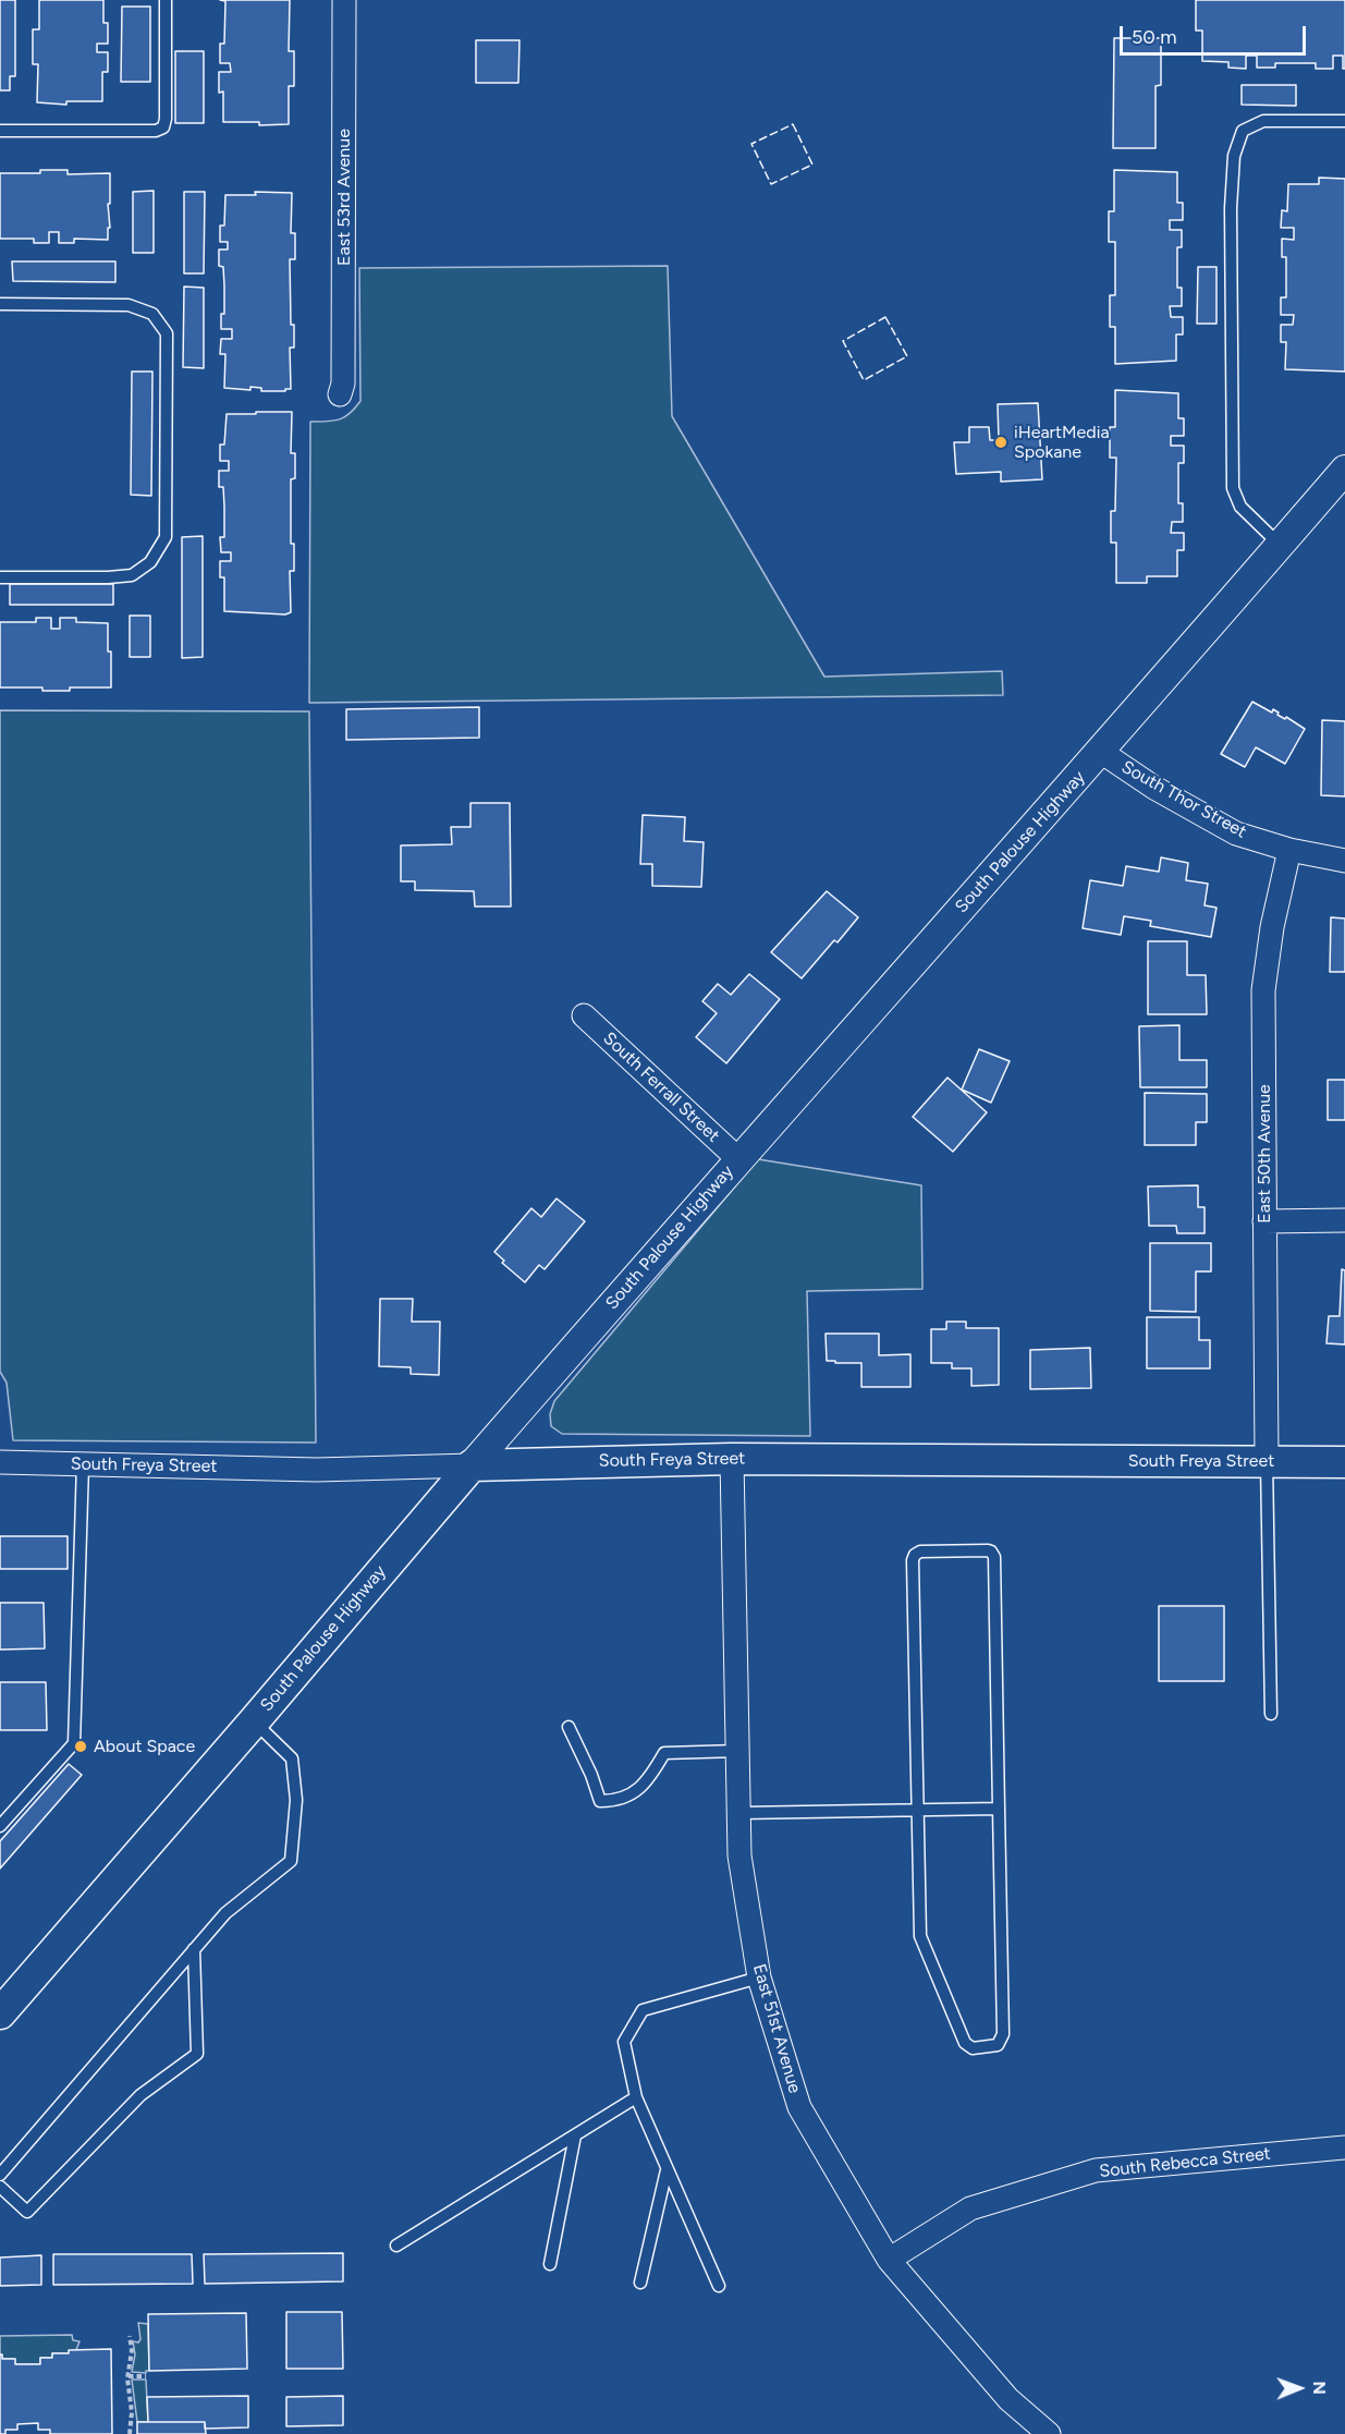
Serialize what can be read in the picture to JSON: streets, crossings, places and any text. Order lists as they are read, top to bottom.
{
  "streets": {
    "main road": ["South Palouse Highway", "South Freya Street"],
    "street": [
      "East 53rd Avenue",
      "South Thor Street",
      "South Ferrall Street",
      "East 50th Avenue",
      "East 51st Avenue",
      "South Rebecca Street"
    ]
  },
  "crossings": [
    ["South Thor Street", "South Palouse Highway"],
    ["South Thor Street", "East 50th Avenue"],
    ["South Palouse Highway", "South Ferrall Street"],
    ["South Palouse Highway", "South Freya Street"],
    ["East 50th Avenue", "South Freya Street"],
    ["South Freya Street", "East 51st Avenue"],
    ["East 51st Avenue", "South Rebecca Street"]
  ],
  "places": ["iHeartMedia Spokane", "About Space"],
  "scale_bar": "50 m",
  "north": "right"
}
